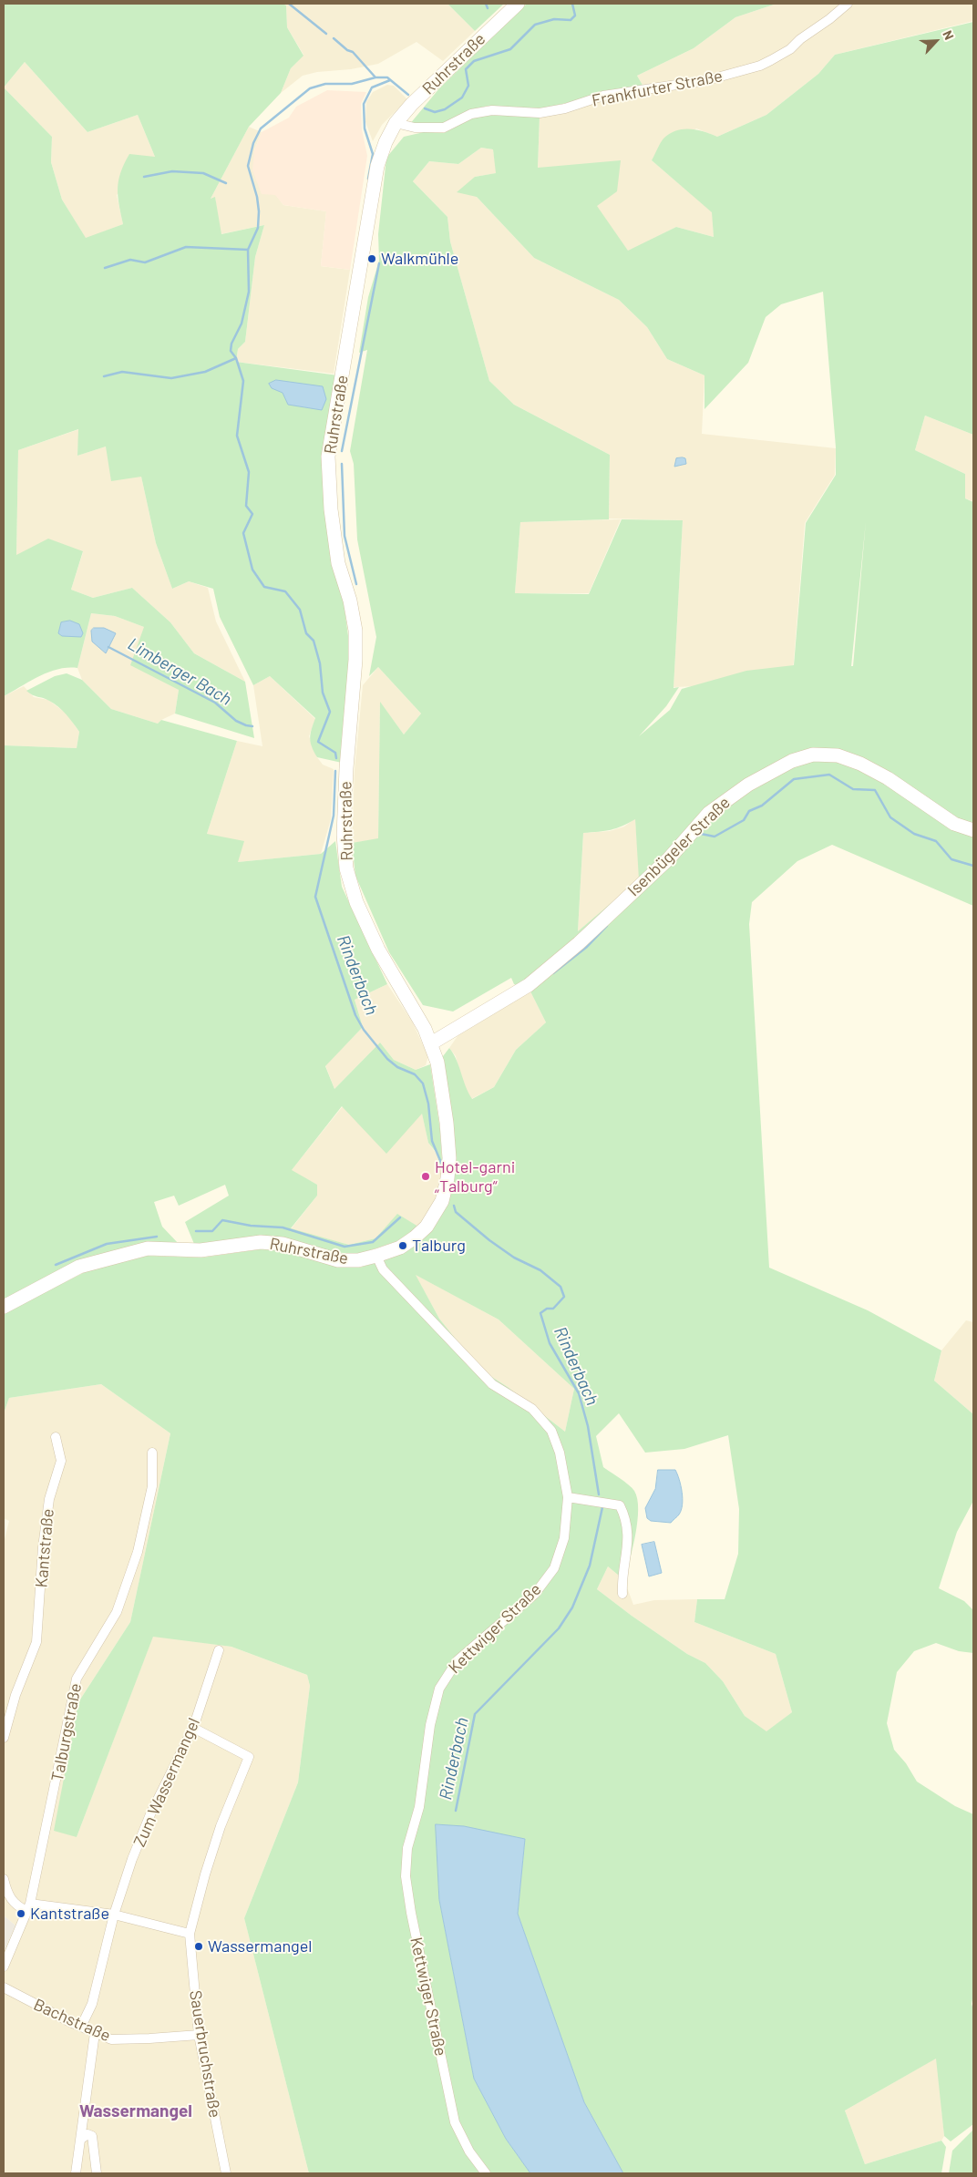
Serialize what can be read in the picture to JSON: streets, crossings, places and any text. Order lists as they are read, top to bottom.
{
  "streets": {
    "main road": ["Ruhrstraße", "Isenbügeler Straße"],
    "street": [
      "Frankfurter Straße",
      "Kantstraße",
      "Kettwiger Straße",
      "Talburgstraße",
      "Zum Wassermangel",
      "Bachstraße",
      "Sauerbruchstraße"
    ]
  },
  "crossings": [
    ["Ruhrstraße", "Frankfurter Straße"],
    ["Ruhrstraße", "Isenbügeler Straße"],
    ["Ruhrstraße", "Kettwiger Straße"],
    ["Zum Wassermangel", "Bachstraße"],
    ["Zum Wassermangel", "Sauerbruchstraße"],
    ["Bachstraße", "Sauerbruchstraße"]
  ],
  "districts": ["Wassermangel"],
  "water": ["Limberger Bach", "Rinderbach"],
  "places": [
    "Walkmühle",
    "Hotel-garni „Talburg“",
    "Talburg",
    "Kantstraße",
    "Wassermangel"
  ],
  "north": "top right"
}
